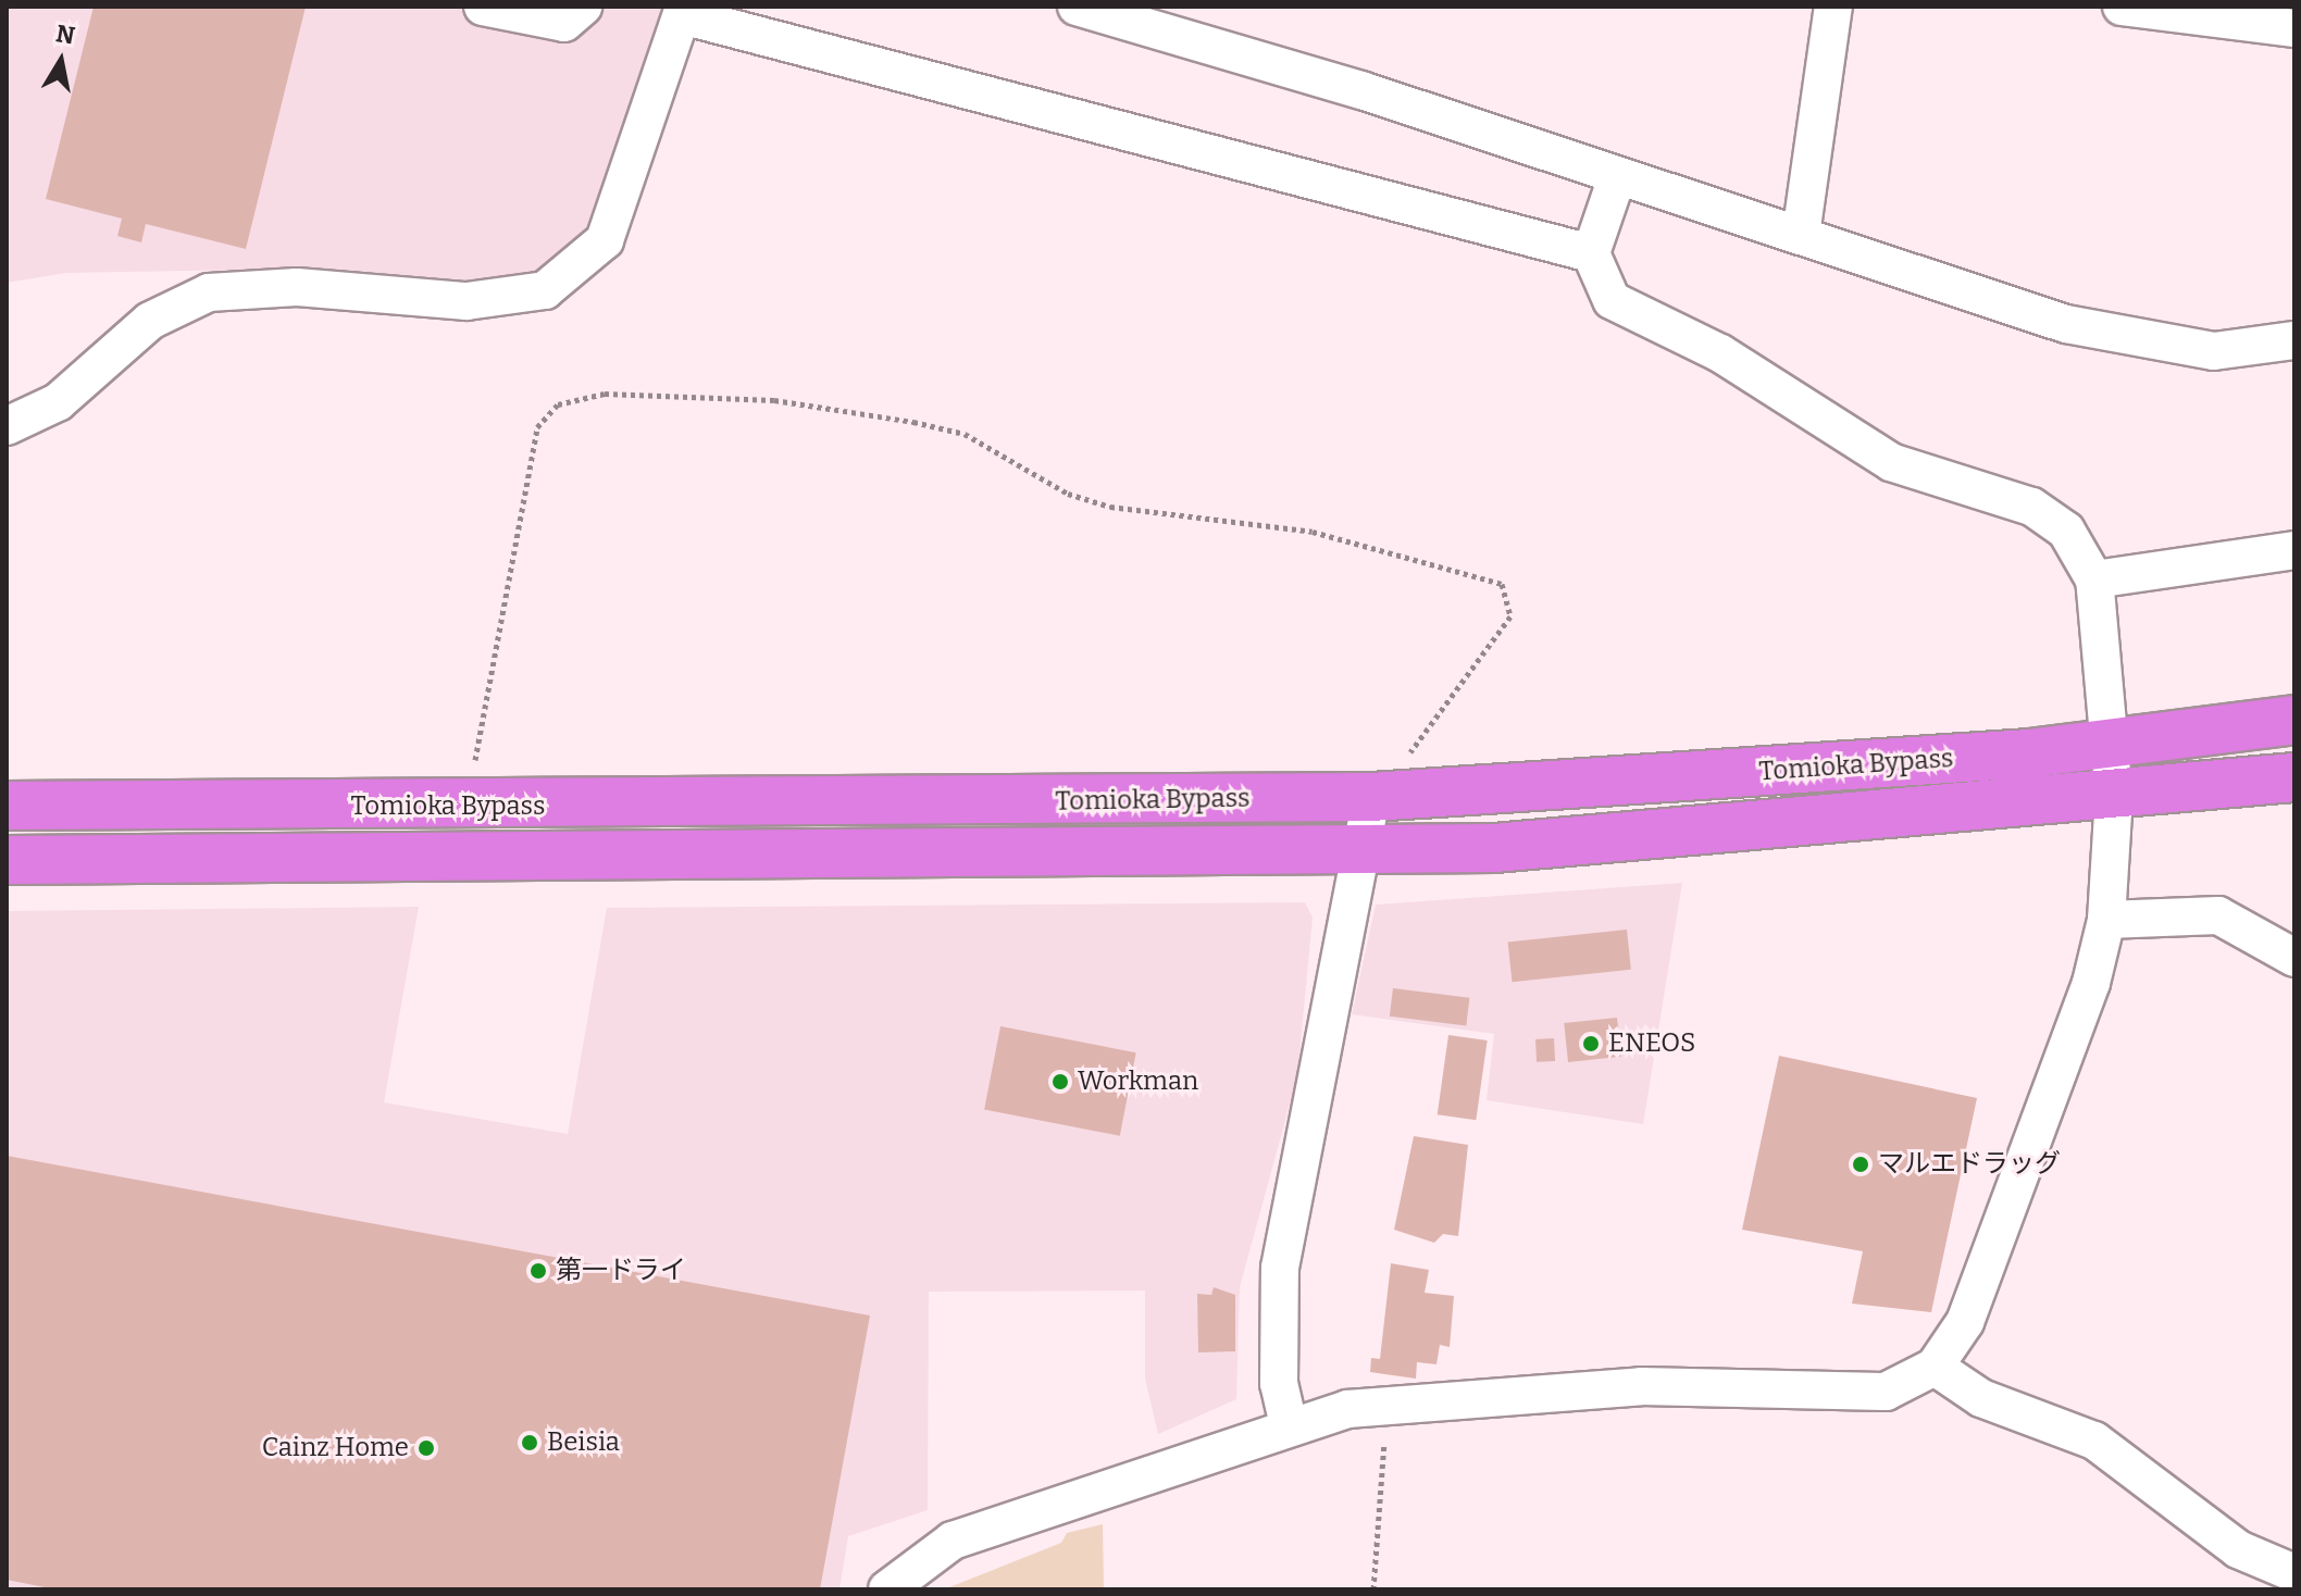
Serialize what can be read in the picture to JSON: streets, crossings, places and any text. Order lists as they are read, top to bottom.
{
  "streets": {
    "highway": ["Tomioka Bypass"]
  },
  "places": [
    "ENEOS",
    "Workman",
    "マルエドラッグ",
    "第一ドライ",
    "Beisia",
    "Cainz Home"
  ],
  "north": "top"
}
